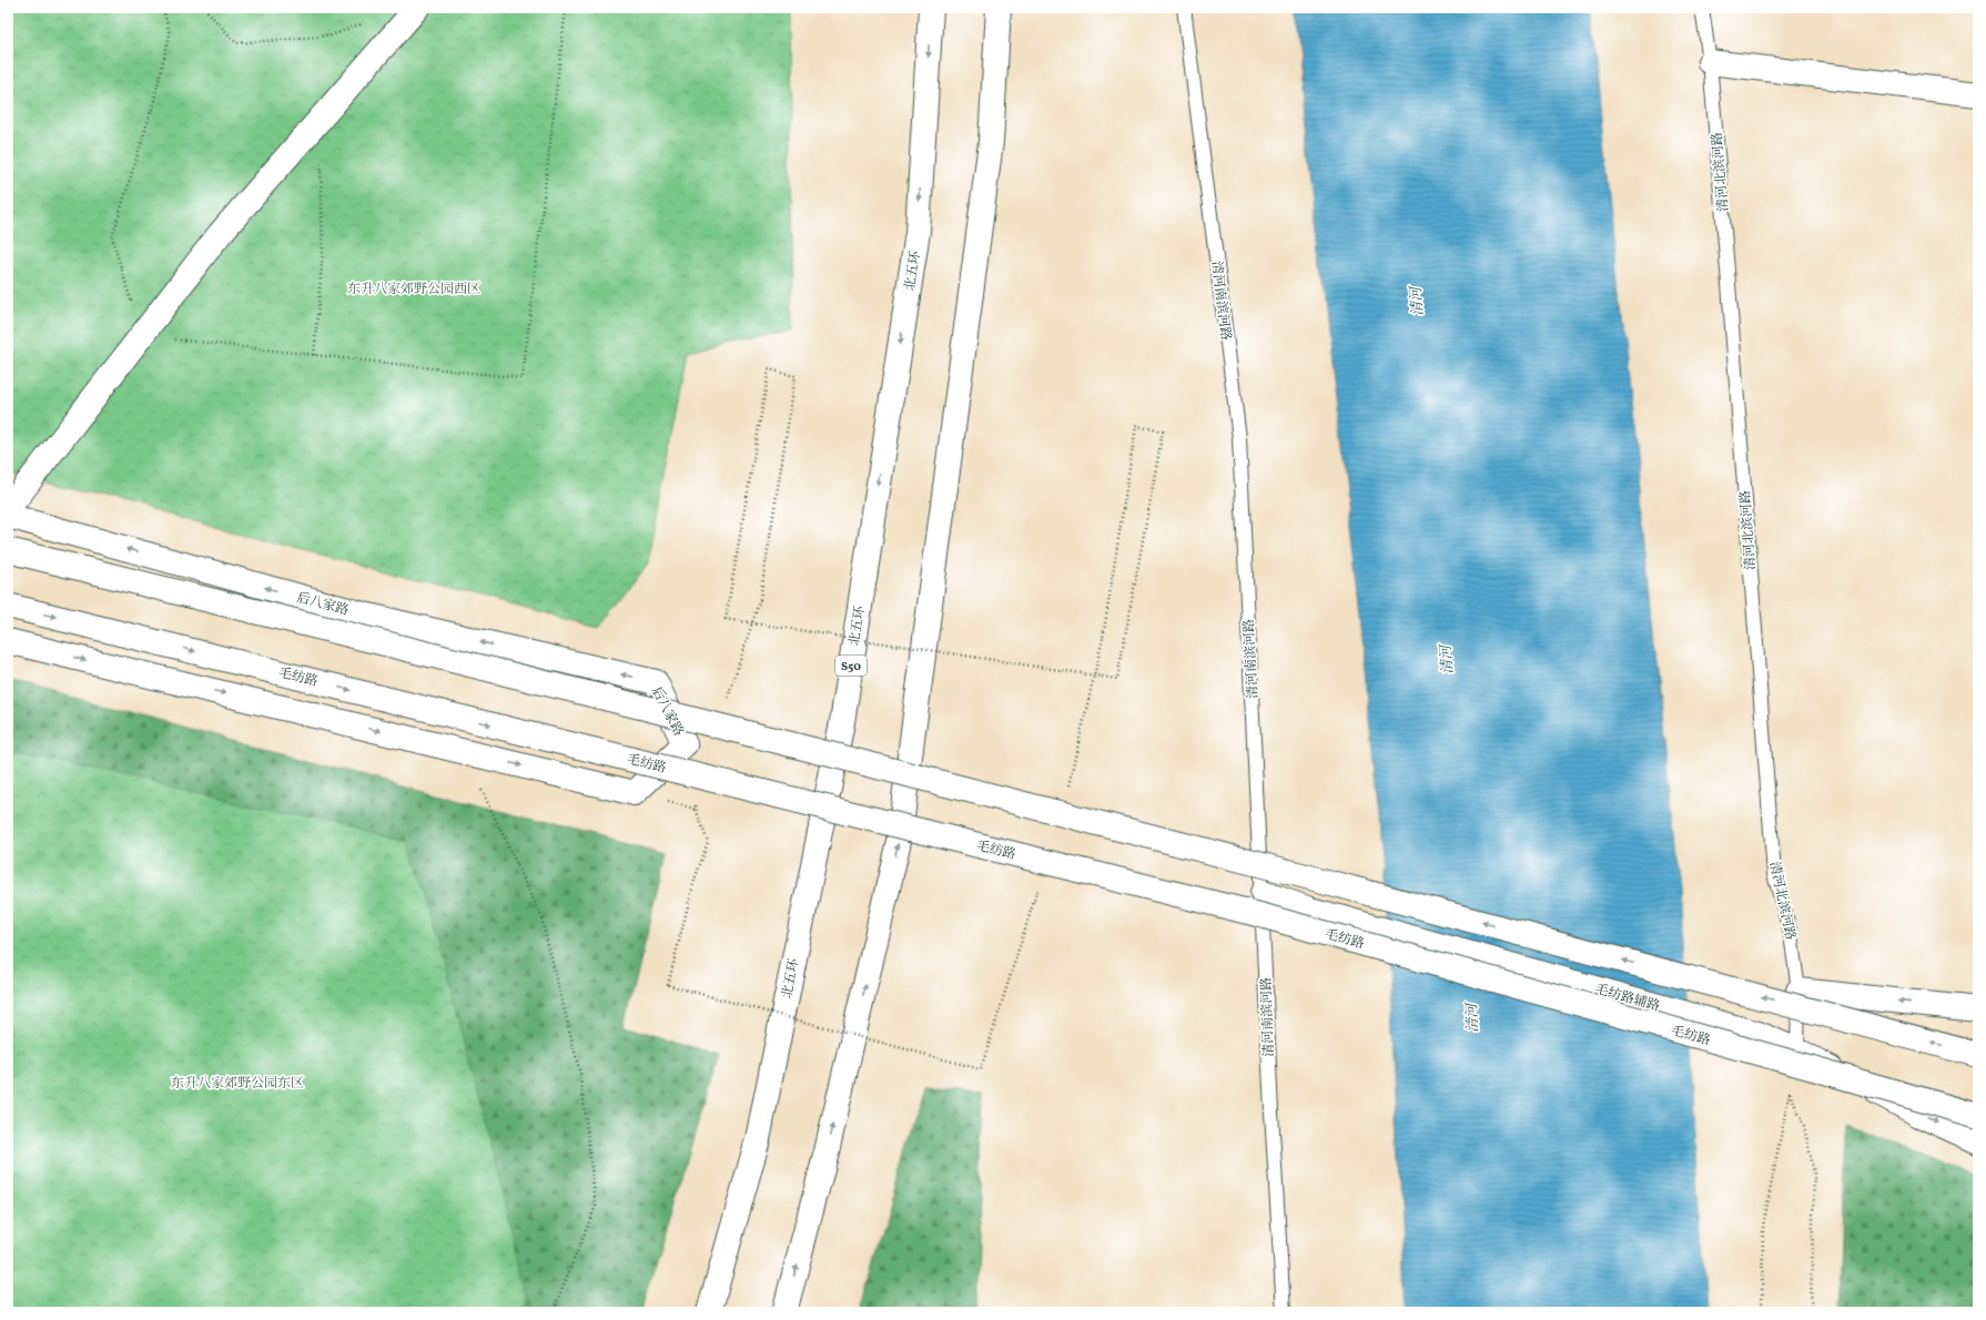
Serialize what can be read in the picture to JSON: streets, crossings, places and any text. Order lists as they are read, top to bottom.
{
  "streets": {
    "main road": [
      "北五环",
      "后八家路",
      "S50",
      "毛纺路",
      "毛纺路辅路"
    ],
    "lane": ["清河北滨河路", "清河南滨河路"]
  },
  "crossings": [
    ["清河北滨河路", "毛纺路辅路"],
    ["清河南滨河路", "毛纺路辅路"]
  ],
  "water": ["清河"],
  "parks": ["东升八家郊野公园西区", "东升八家郊野公园东区"]
}
